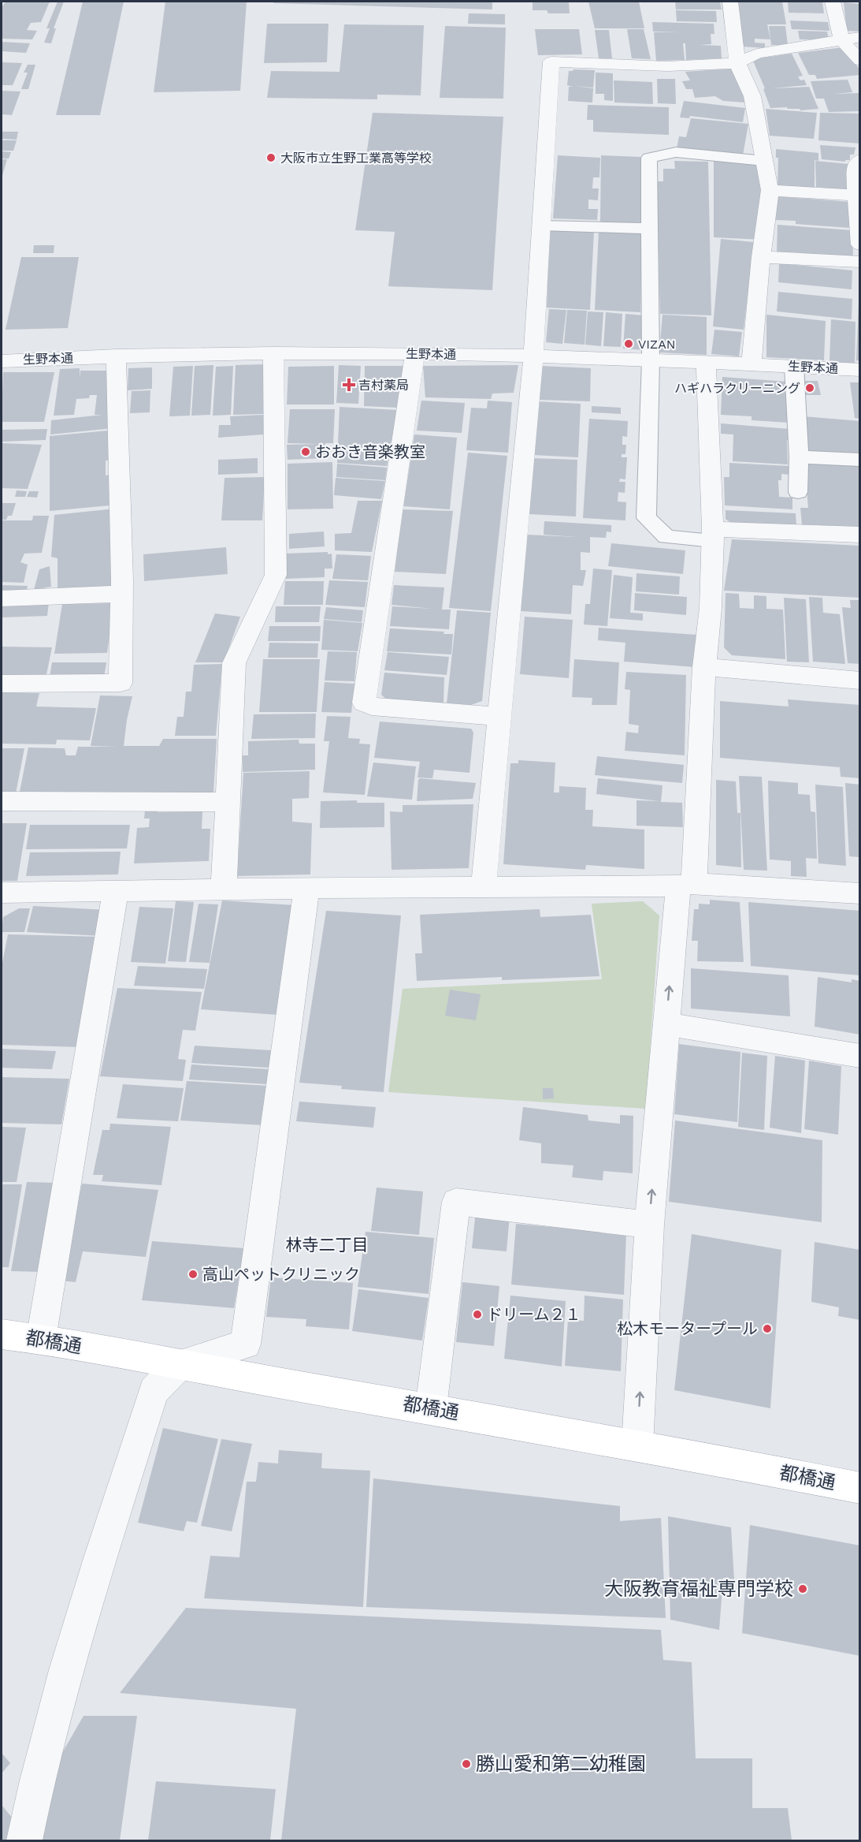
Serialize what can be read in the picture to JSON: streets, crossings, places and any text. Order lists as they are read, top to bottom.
{
  "streets": {
    "street": ["生野本通", "都橋通"]
  },
  "districts": ["林寺二丁目"],
  "places": {
    "other": [
      "大阪市立生野工業高等学校",
      "VIZAN",
      "ハギハラクリーニング",
      "おおき音楽教室",
      "高山ペットクリニック",
      "ドリーム２１",
      "松木モータープール",
      "大阪教育福祉専門学校",
      "勝山愛和第二幼稚園"
    ],
    "health": ["吉村薬局"]
  }
}
